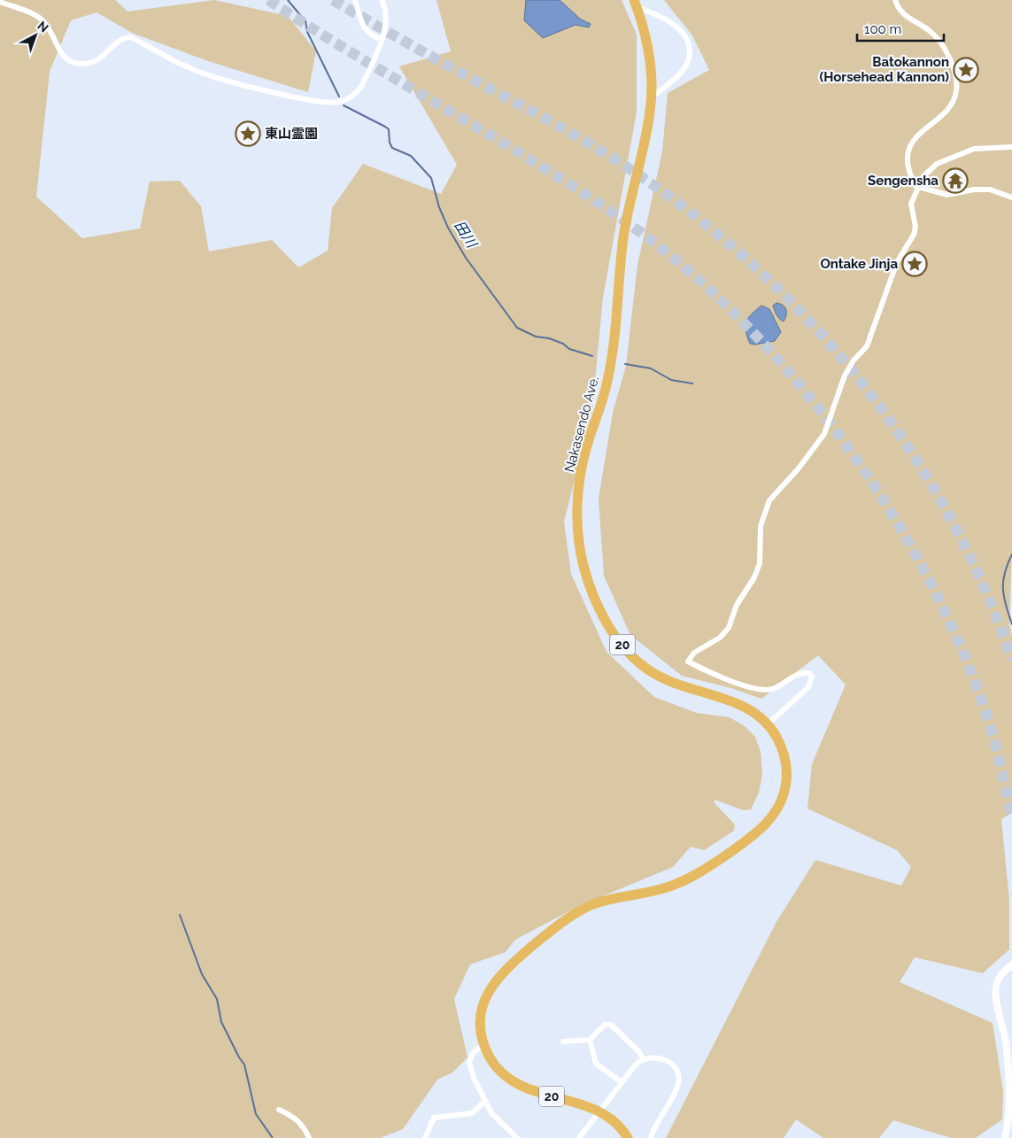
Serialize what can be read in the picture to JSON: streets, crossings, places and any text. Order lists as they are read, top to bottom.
{
  "streets": {
    "highway": ["Nakasendo Ave.", "20"]
  },
  "water": ["田川"],
  "places": {
    "place": ["Batokannon (Horsehead Kannon)", "東山霊園", "Ontake Jinja"],
    "temple": ["Sengensha"]
  },
  "scale_bar": "100 m",
  "north": "top right"
}
